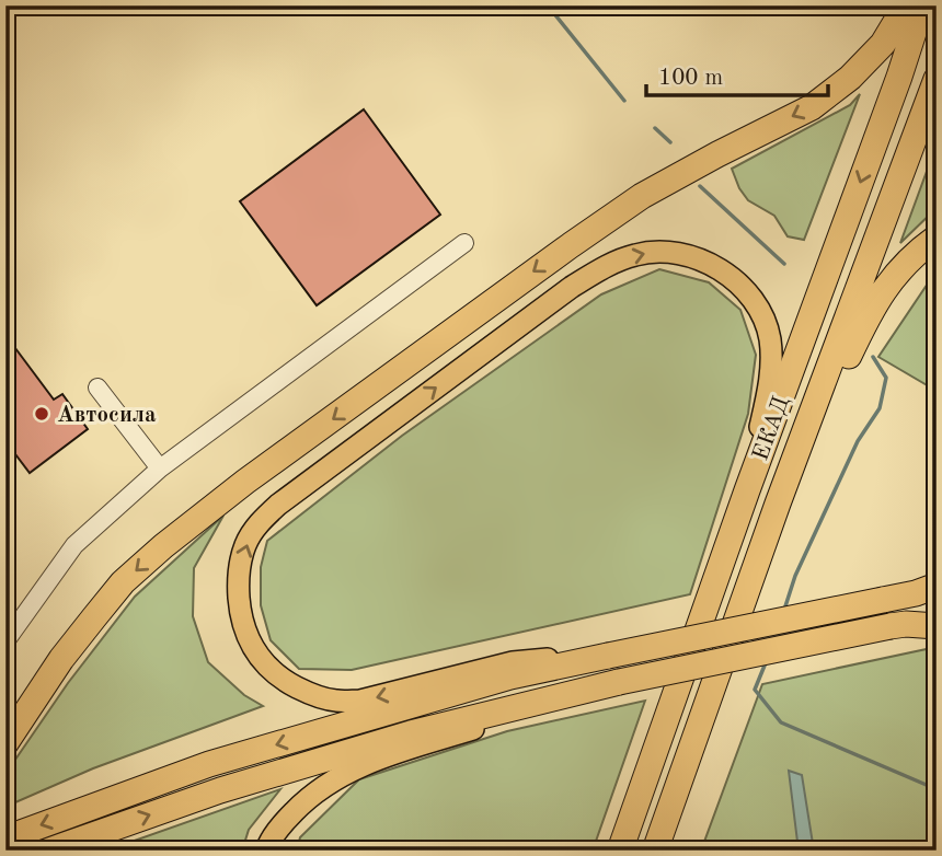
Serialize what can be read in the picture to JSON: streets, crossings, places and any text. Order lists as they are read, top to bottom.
{
  "streets": {
    "highway": ["ЕКАД"]
  },
  "places": ["Автосила"],
  "scale_bar": "100 m"
}
